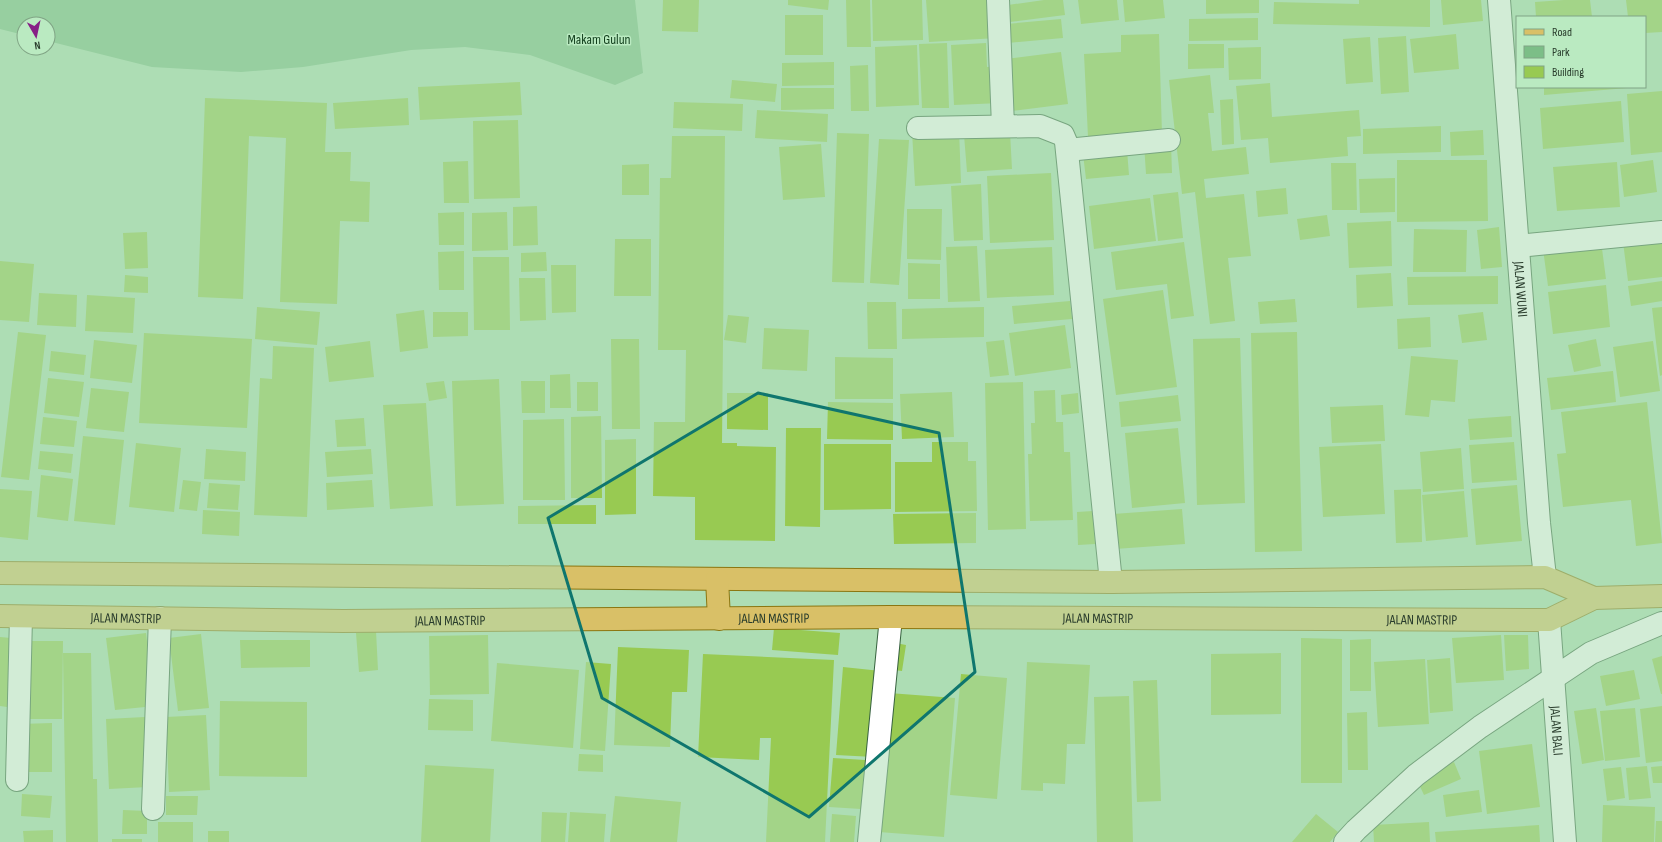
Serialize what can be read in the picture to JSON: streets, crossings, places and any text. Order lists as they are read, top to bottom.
{
  "streets": {
    "main road": ["JALAN MASTRIP"],
    "street": ["JALAN WUNI", "JALAN BALI"]
  },
  "crossings": [
    ["JALAN MASTRIP", "JALAN BALI"]
  ],
  "parks": ["Makam Gulun"],
  "legend": ["Road", "Park", "Building"],
  "north": "bottom"
}
